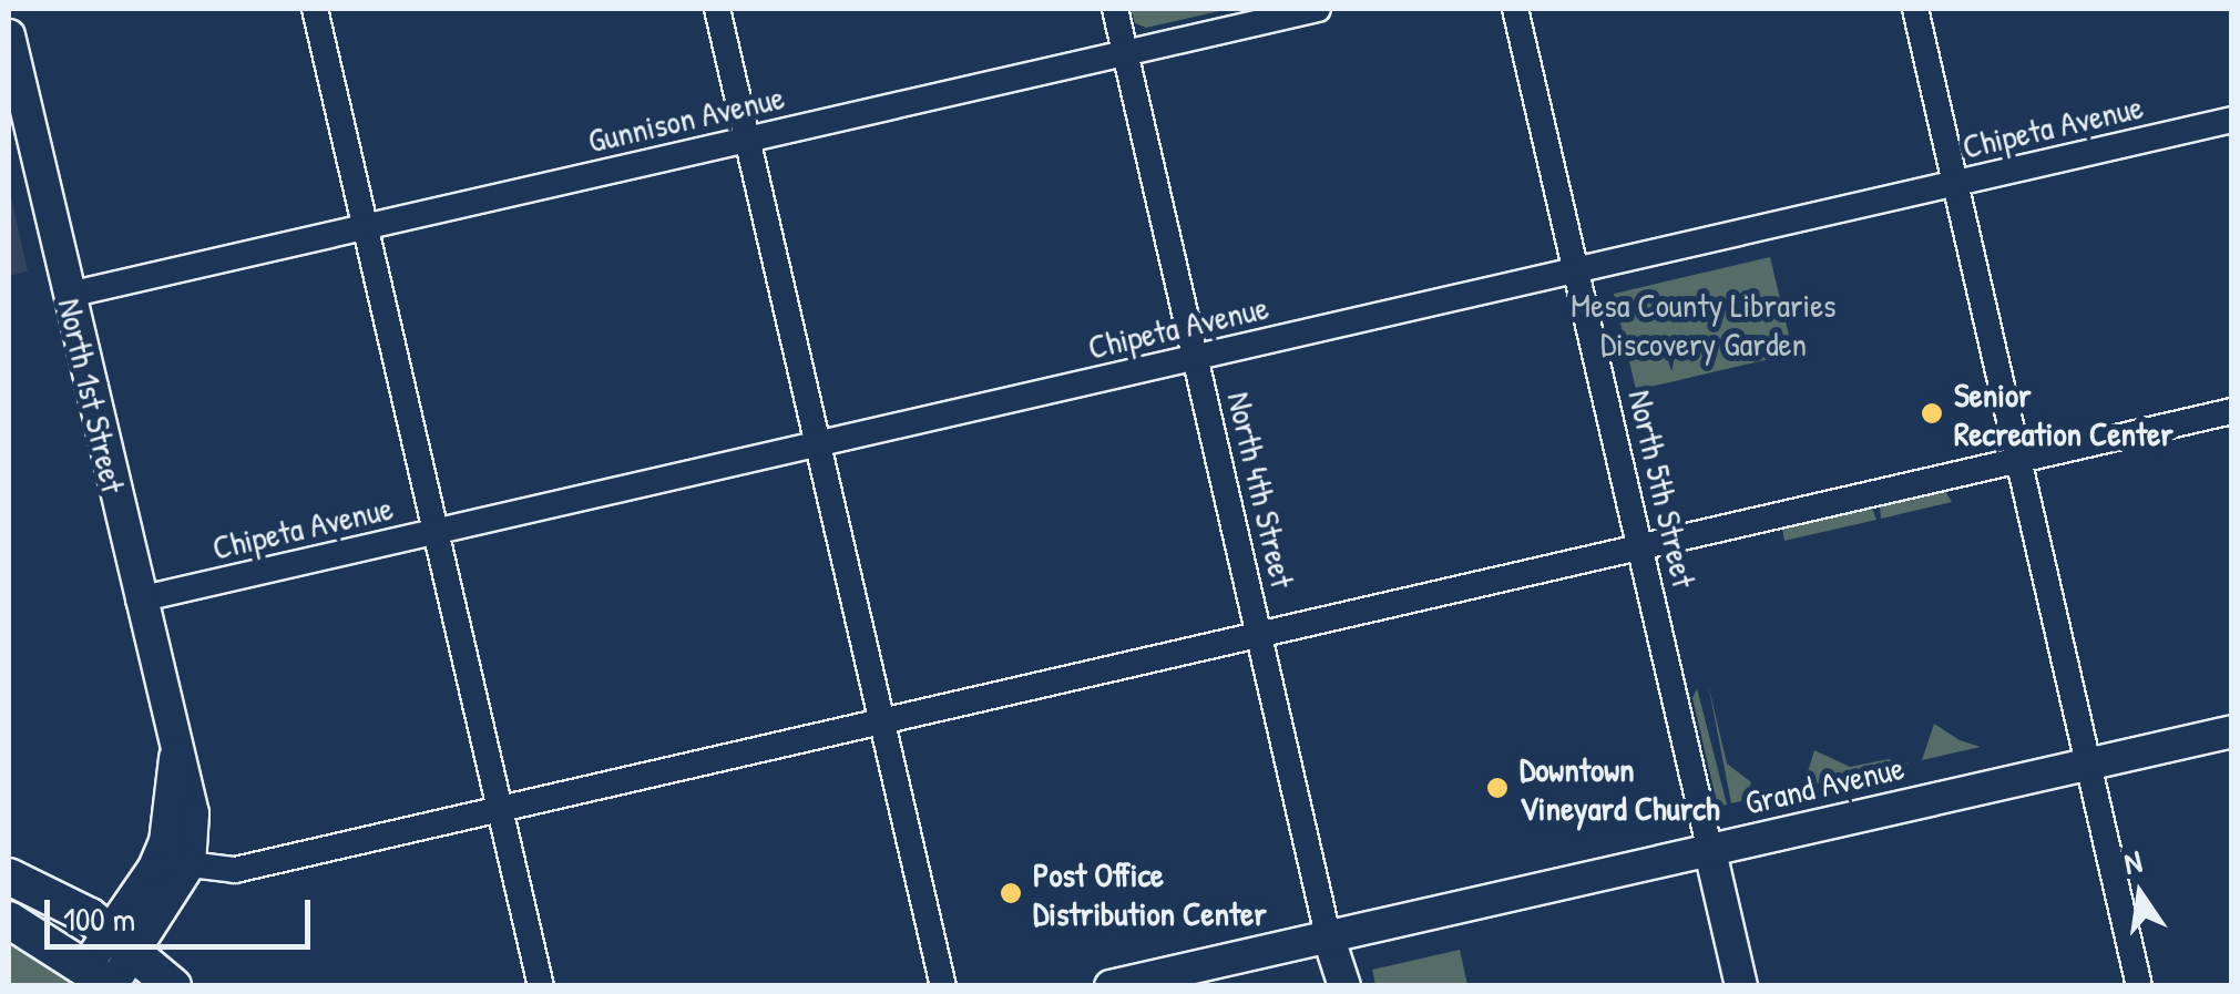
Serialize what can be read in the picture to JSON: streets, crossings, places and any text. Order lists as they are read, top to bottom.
{
  "streets": {
    "main road": [
      "North 1st Street",
      "North 5th Street",
      "North 4th Street",
      "Grand Avenue"
    ],
    "street": ["Gunnison Avenue", "Chipeta Avenue"]
  },
  "crossings": [
    ["Gunnison Avenue", "North 1st Street"],
    ["Gunnison Avenue", "North 4th Street"],
    ["Chipeta Avenue", "North 1st Street"],
    ["Chipeta Avenue", "North 5th Street"],
    ["Chipeta Avenue", "North 4th Street"],
    ["North 5th Street", "Grand Avenue"],
    ["North 4th Street", "Grand Avenue"]
  ],
  "parks": ["Mesa County Libraries Discovery Garden"],
  "places": ["Senior Recreation Center", "Downtown Vineyard Church", "Post Office Distribution Center"],
  "scale_bar": "100 m",
  "north": "top"
}
